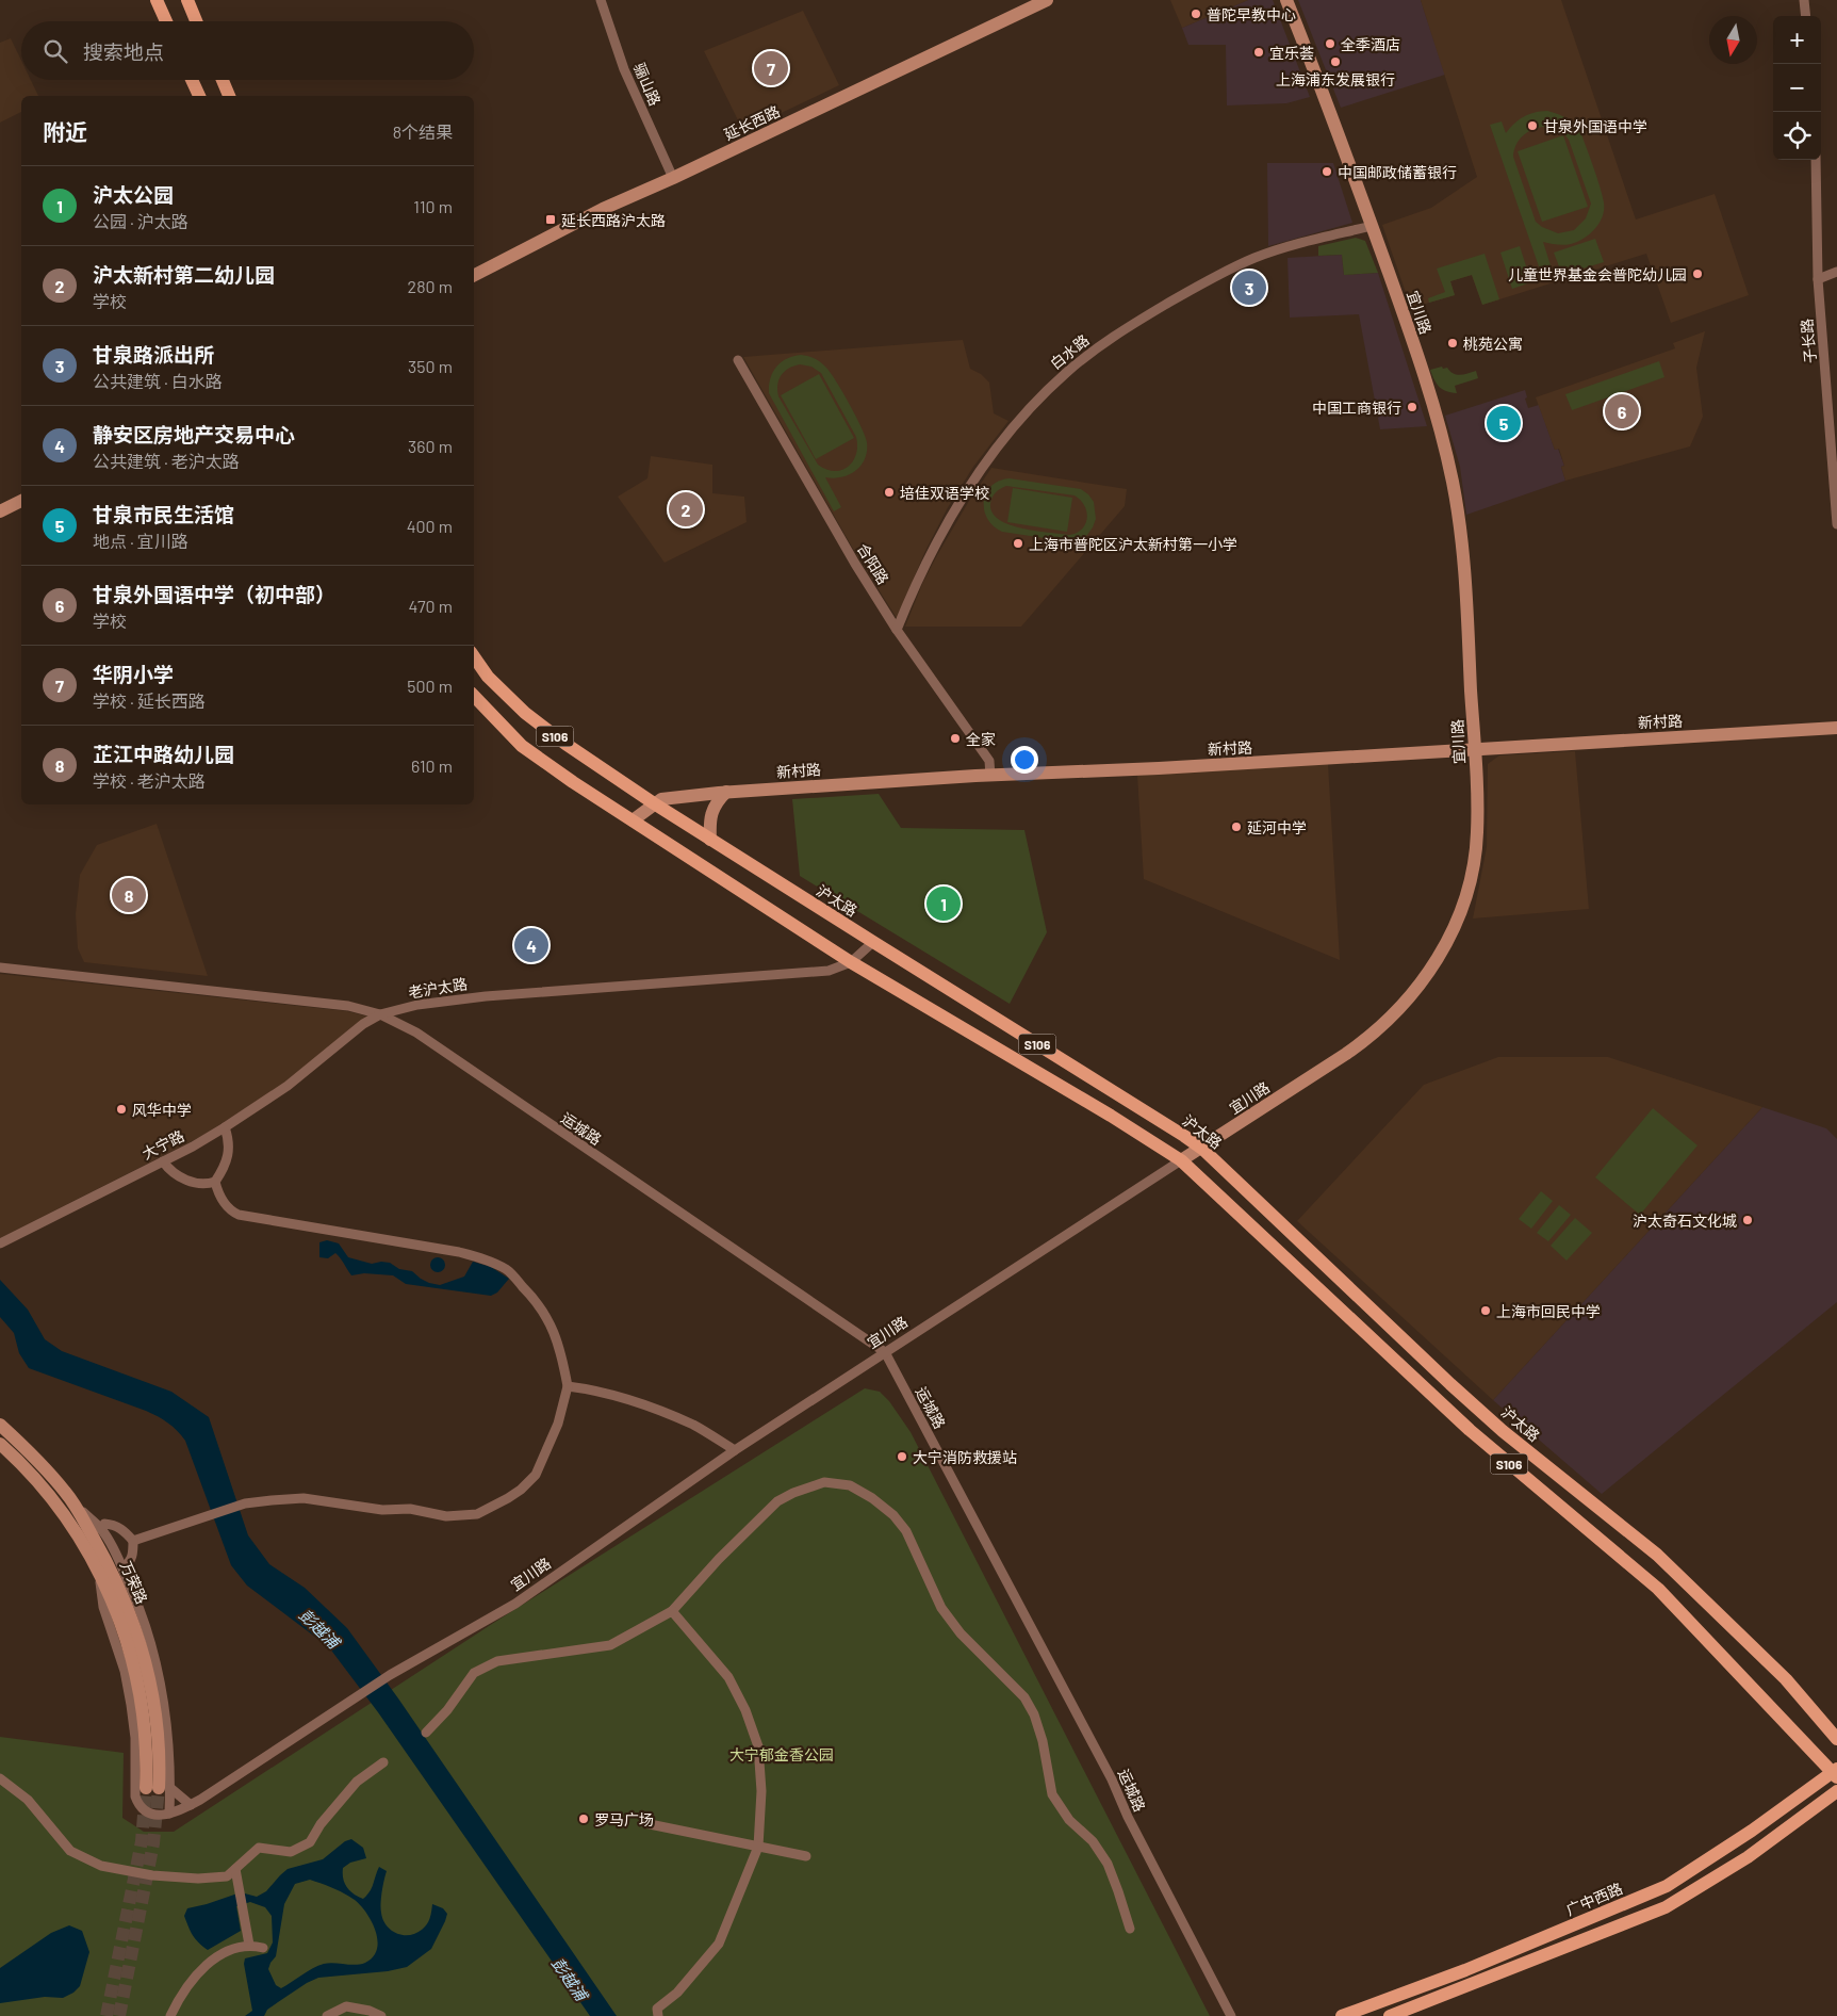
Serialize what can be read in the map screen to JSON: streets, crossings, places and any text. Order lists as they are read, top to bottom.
{
  "streets": {
    "main road": [
      "延长西路",
      "宜川路",
      "新村路",
      "S106",
      "沪太路",
      "万荣路",
      "广中西路"
    ],
    "street": [
      "骊山路",
      "子长路",
      "白水路",
      "合阳路",
      "老沪太路",
      "运城路",
      "大宁路"
    ]
  },
  "crossings": [
    ["骊山路", "延长西路"],
    ["宜川路", "白水路"],
    ["宜川路", "新村路"],
    ["宜川路", "S106"],
    ["宜川路", "沪太路"],
    ["宜川路", "运城路"],
    ["白水路", "合阳路"],
    ["合阳路", "新村路"],
    ["新村路", "S106"],
    ["新村路", "沪太路"],
    ["S106", "老沪太路"],
    ["S106", "广中西路"],
    ["沪太路", "老沪太路"],
    ["老沪太路", "运城路"],
    ["老沪太路", "大宁路"],
    ["运城路", "大宁路"]
  ],
  "water": ["彭越浦"],
  "parks": ["大宁郁金香公园"],
  "places": {
    "other": [
      "普陀早教中心",
      "全季酒店",
      "宜乐荟",
      "上海浦东发展银行",
      "甘泉外国语中学",
      "中国邮政储蓄银行",
      "儿童世界基金会普陀幼儿园",
      "桃苑公寓",
      "中国工商银行",
      "培佳双语学校",
      "上海市普陀区沪太新村第一小学",
      "全家",
      "延河中学",
      "风华中学",
      "沪太奇石文化城",
      "上海市回民中学",
      "大宁消防救援站",
      "罗马广场"
    ],
    "transit": ["延长西路沪太路"]
  },
  "north": "bottom",
  "page": {
    "map_buttons": ["+", "−"],
    "search": "搜索地点",
    "pins": [
      "7",
      "3",
      "6",
      "5",
      "2",
      "8",
      "1",
      "4"
    ],
    "heading": ["附近", "8个结果"],
    "list": [
      {
        "mark": "1",
        "name": "沪太公园",
        "note": "公园 · 沪太路",
        "value": "110 m"
      },
      {
        "mark": "2",
        "name": "沪太新村第二幼儿园",
        "note": "学校",
        "value": "280 m"
      },
      {
        "mark": "3",
        "name": "甘泉路派出所",
        "note": "公共建筑 · 白水路",
        "value": "350 m"
      },
      {
        "mark": "4",
        "name": "静安区房地产交易中心",
        "note": "公共建筑 · 老沪太路",
        "value": "360 m"
      },
      {
        "mark": "5",
        "name": "甘泉市民生活馆",
        "note": "地点 · 宜川路",
        "value": "400 m"
      },
      {
        "mark": "6",
        "name": "甘泉外国语中学（初中部）",
        "note": "学校",
        "value": "470 m"
      },
      {
        "mark": "7",
        "name": "华阴小学",
        "note": "学校 · 延长西路",
        "value": "500 m"
      },
      {
        "mark": "8",
        "name": "芷江中路幼儿园",
        "note": "学校 · 老沪太路",
        "value": "610 m"
      }
    ]
  }
}
